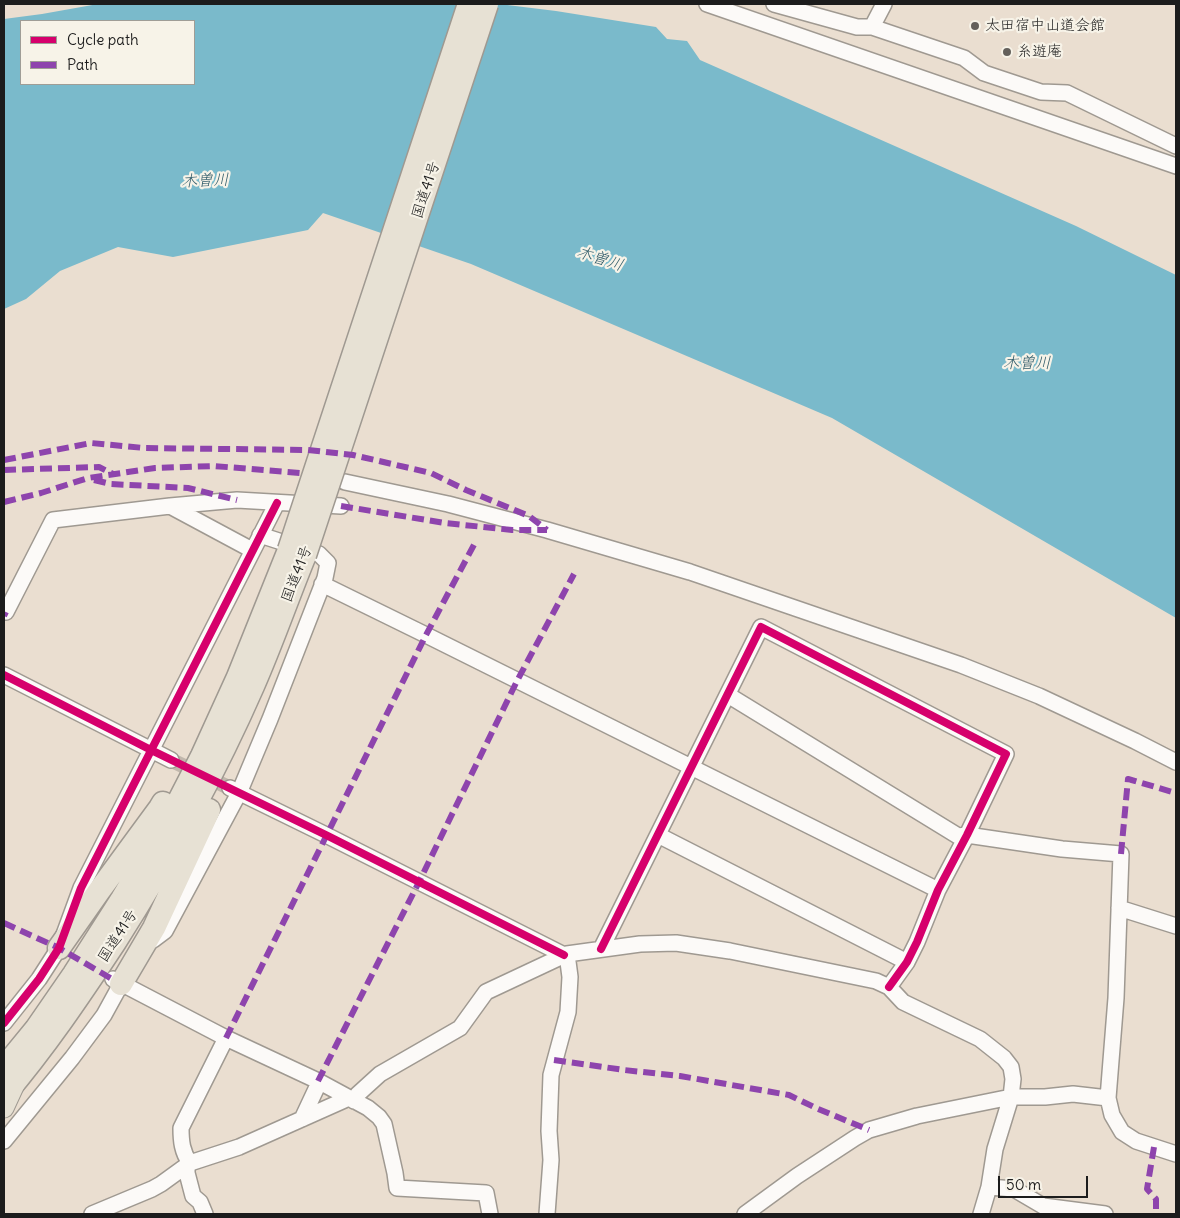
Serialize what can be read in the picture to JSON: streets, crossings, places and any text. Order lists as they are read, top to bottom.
{
  "streets": {
    "highway": ["国道41号"]
  },
  "water": ["木曽川"],
  "places": ["太田宿中山道会館", "糸遊庵"],
  "legend": ["Cycle path", "Path"],
  "scale_bar": "50 m"
}
